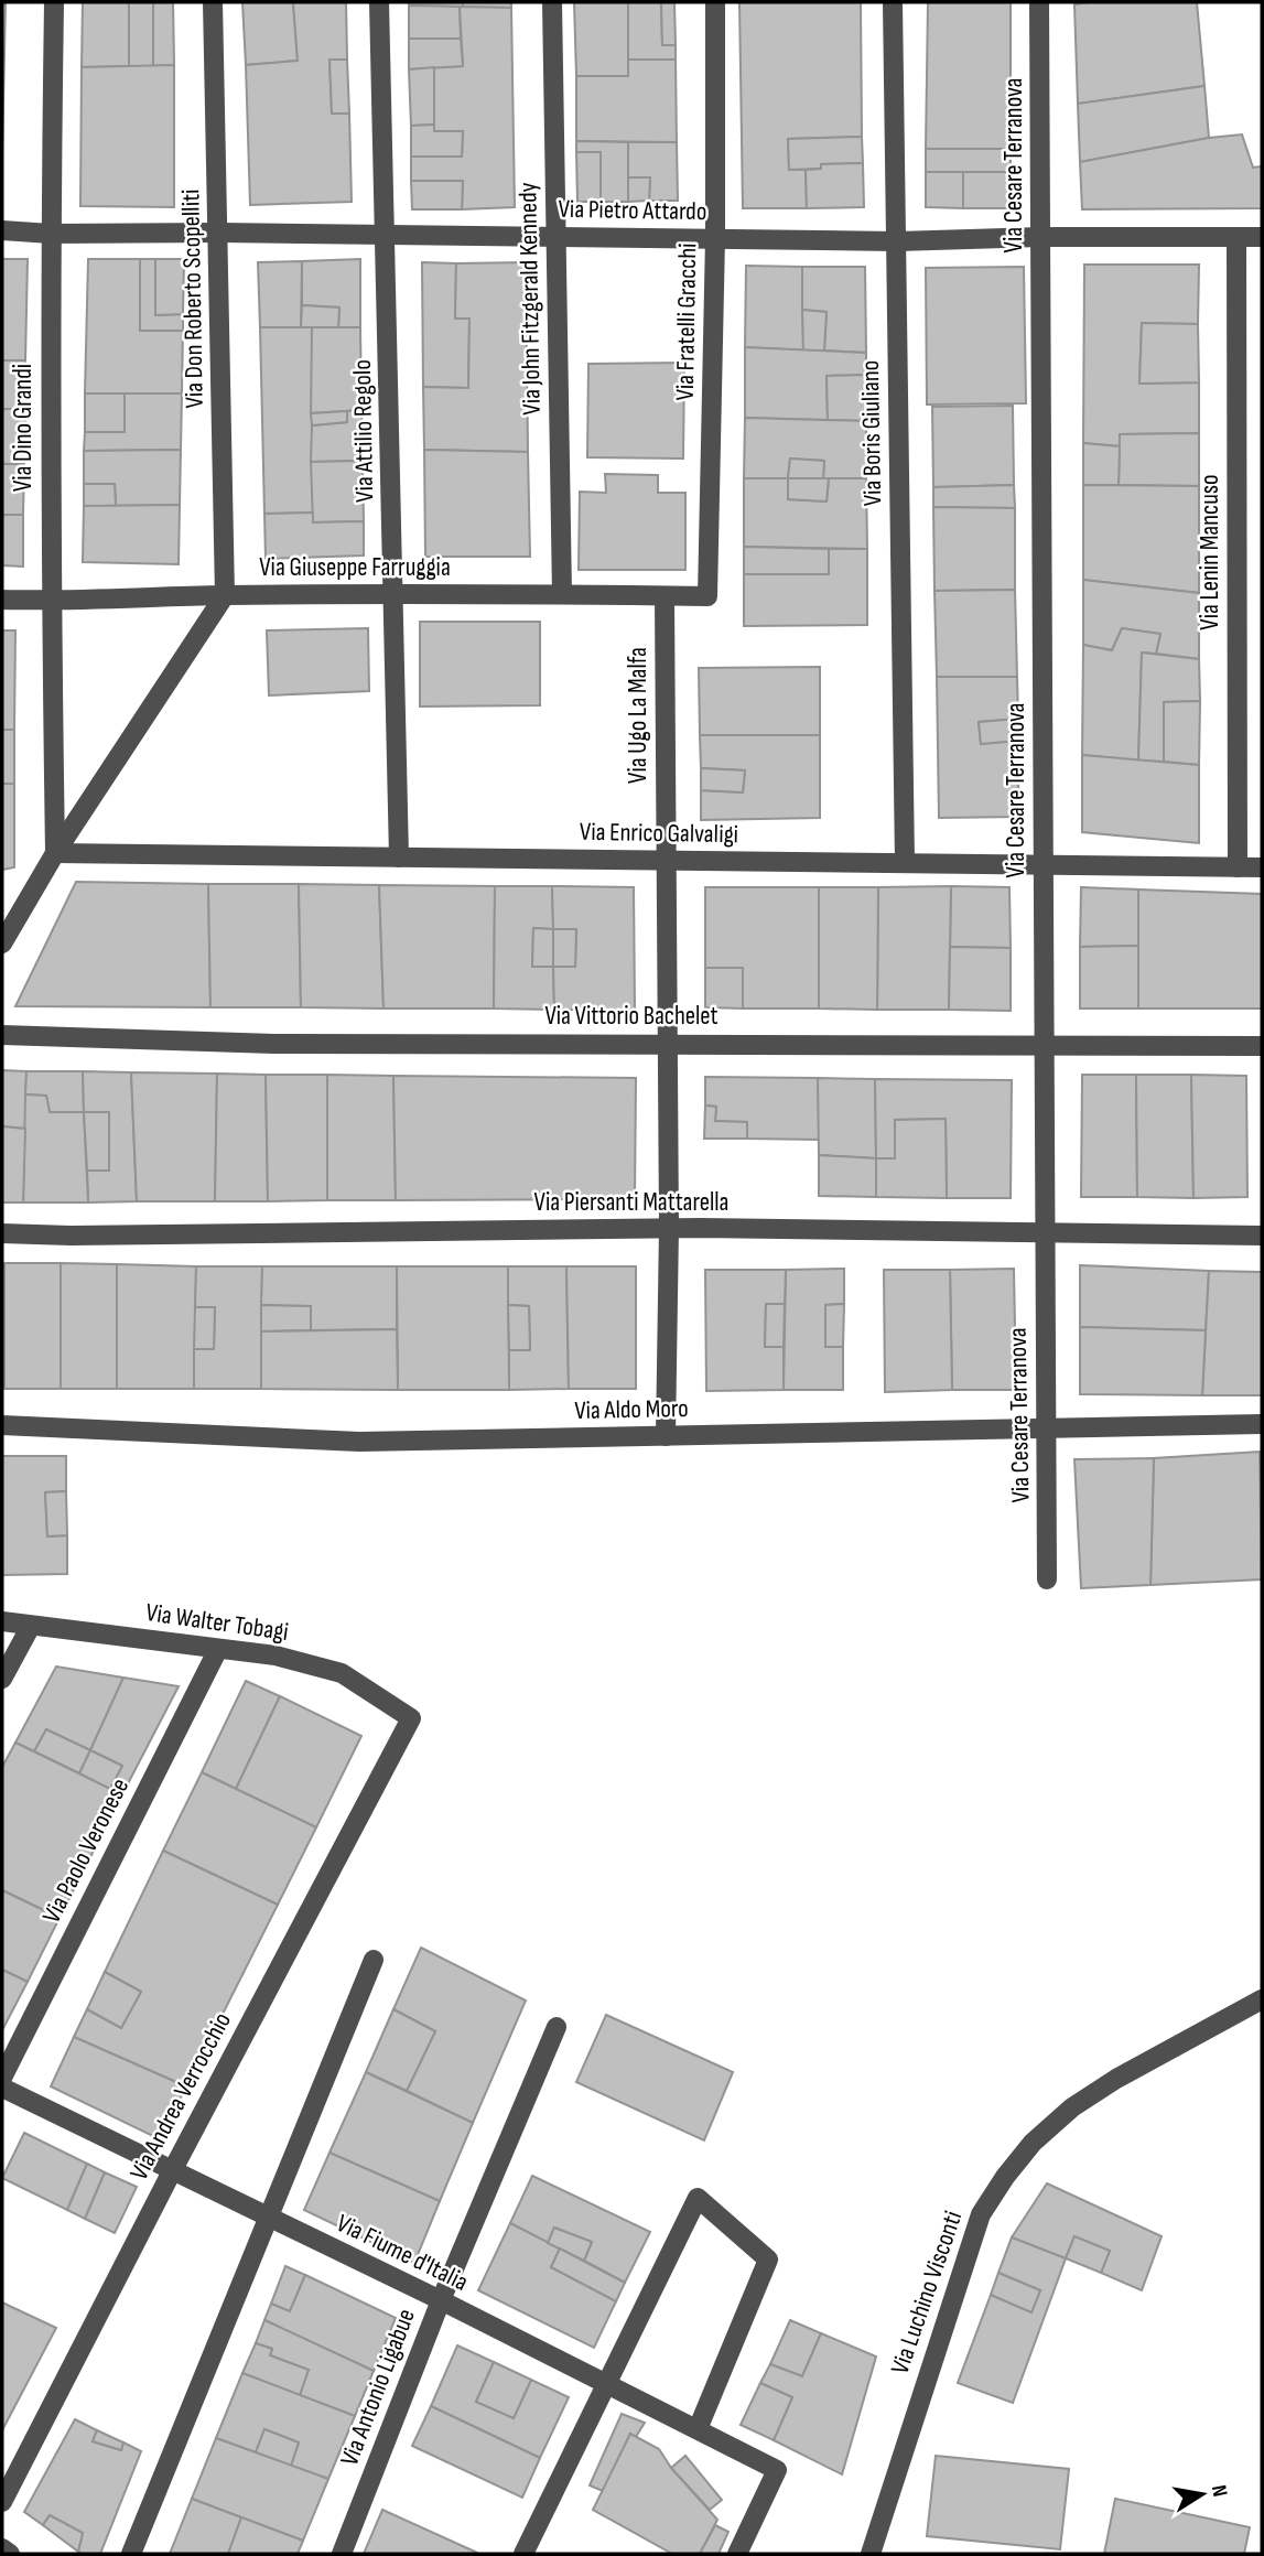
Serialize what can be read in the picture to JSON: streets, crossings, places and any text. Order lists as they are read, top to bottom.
{
  "streets": {
    "street": [
      "Via Cesare Terranova",
      "Via Pietro Attardo",
      "Via Don Roberto Scopelliti",
      "Via John Fitzgerald Kennedy",
      "Via Fratelli Gracchi",
      "Via Dino Grandi",
      "Via Attilio Regolo",
      "Via Boris Giuliano",
      "Via Lenin Mancuso",
      "Via Giuseppe Farruggia",
      "Via Ugo La Malfa",
      "Via Enrico Galvaligi",
      "Via Vittorio Bachelet",
      "Via Piersanti Mattarella",
      "Via Aldo Moro",
      "Via Walter Tobagi",
      "Via Paolo Veronese",
      "Via Andrea Verrocchio",
      "Via Fiume d'Italia",
      "Via Luchino Visconti",
      "Via Antonio Ligabue"
    ]
  },
  "crossings": [
    ["Via Cesare Terranova", "Via Pietro Attardo"],
    ["Via Cesare Terranova", "Via Enrico Galvaligi"],
    ["Via Cesare Terranova", "Via Vittorio Bachelet"],
    ["Via Cesare Terranova", "Via Piersanti Mattarella"],
    ["Via Cesare Terranova", "Via Aldo Moro"],
    ["Via Pietro Attardo", "Via Don Roberto Scopelliti"],
    ["Via Pietro Attardo", "Via John Fitzgerald Kennedy"],
    ["Via Pietro Attardo", "Via Fratelli Gracchi"],
    ["Via Pietro Attardo", "Via Dino Grandi"],
    ["Via Pietro Attardo", "Via Attilio Regolo"],
    ["Via Pietro Attardo", "Via Boris Giuliano"],
    ["Via Pietro Attardo", "Via Lenin Mancuso"],
    ["Via Don Roberto Scopelliti", "Via Giuseppe Farruggia"],
    ["Via John Fitzgerald Kennedy", "Via Giuseppe Farruggia"],
    ["Via Fratelli Gracchi", "Via Giuseppe Farruggia"],
    ["Via Dino Grandi", "Via Giuseppe Farruggia"],
    ["Via Dino Grandi", "Via Enrico Galvaligi"],
    ["Via Attilio Regolo", "Via Giuseppe Farruggia"],
    ["Via Attilio Regolo", "Via Enrico Galvaligi"],
    ["Via Boris Giuliano", "Via Enrico Galvaligi"],
    ["Via Lenin Mancuso", "Via Enrico Galvaligi"],
    ["Via Giuseppe Farruggia", "Via Ugo La Malfa"],
    ["Via Ugo La Malfa", "Via Enrico Galvaligi"],
    ["Via Ugo La Malfa", "Via Vittorio Bachelet"],
    ["Via Ugo La Malfa", "Via Piersanti Mattarella"],
    ["Via Ugo La Malfa", "Via Aldo Moro"],
    ["Via Walter Tobagi", "Via Paolo Veronese"],
    ["Via Walter Tobagi", "Via Andrea Verrocchio"],
    ["Via Andrea Verrocchio", "Via Fiume d'Italia"],
    ["Via Fiume d'Italia", "Via Antonio Ligabue"]
  ],
  "north": "right"
}
